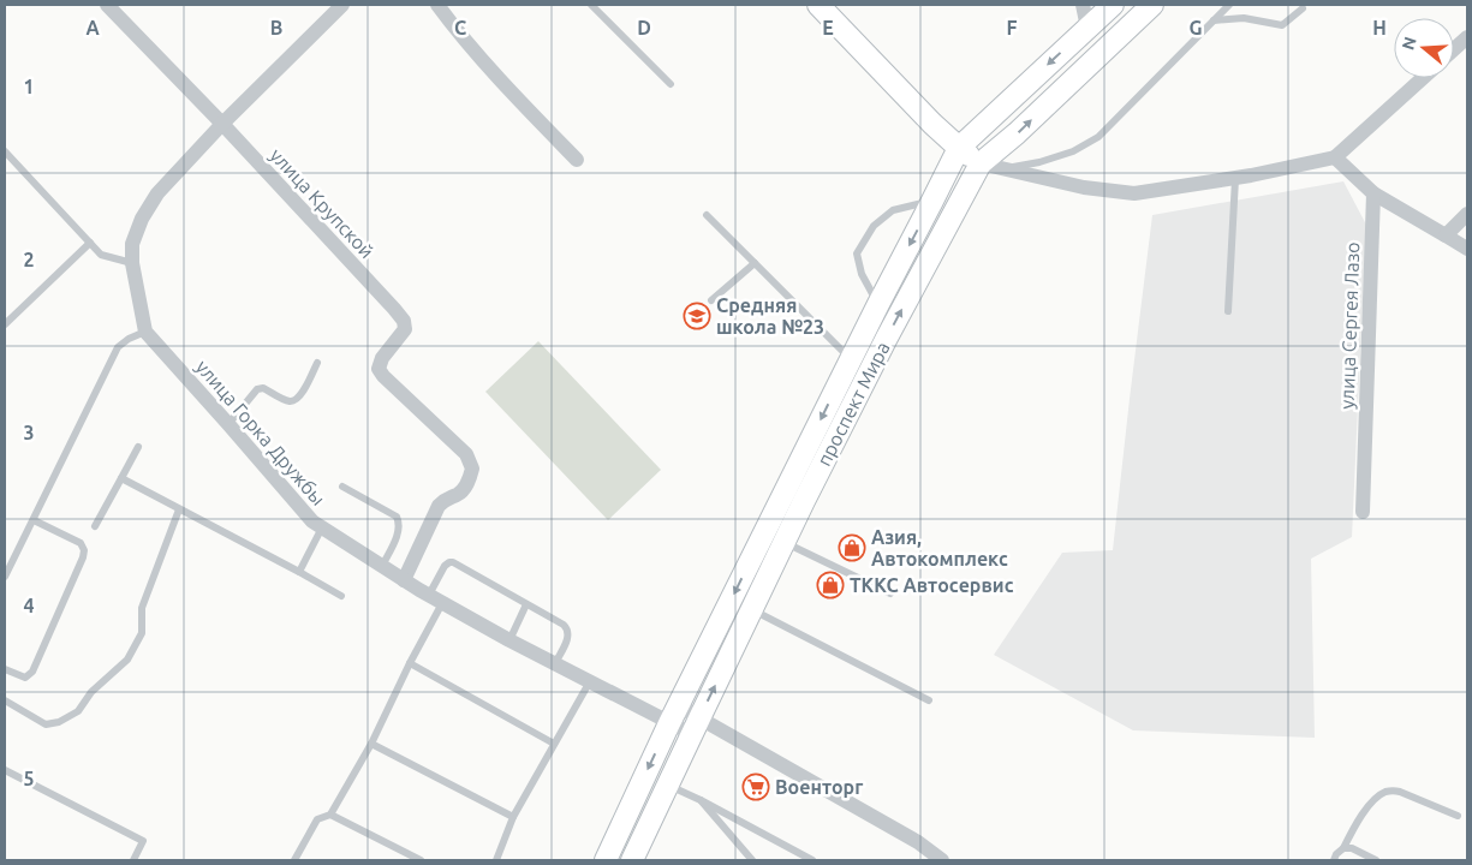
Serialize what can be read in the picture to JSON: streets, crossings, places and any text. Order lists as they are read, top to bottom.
{
  "streets": {
    "main road": ["проспект Мира"],
    "street": ["улица Крупской", "улица Сергея Лазо", "улица Горка Дружбы"]
  },
  "crossings": [
    ["улица Крупской", "улица Горка Дружбы"],
    ["проспект Мира", "улица Горка Дружбы"]
  ],
  "places": {
    "school or university": ["Средняя школа №23"],
    "shop": ["Азия, Автокомплекс", "ТККС Автосервис"],
    "supermarket": ["Военторг"]
  },
  "north": "left",
  "grid": {
    "columns": [
      "A",
      "B",
      "C",
      "D",
      "E",
      "F",
      "G",
      "H"
    ],
    "rows": [
      "1",
      "2",
      "3",
      "4",
      "5"
    ]
  }
}
